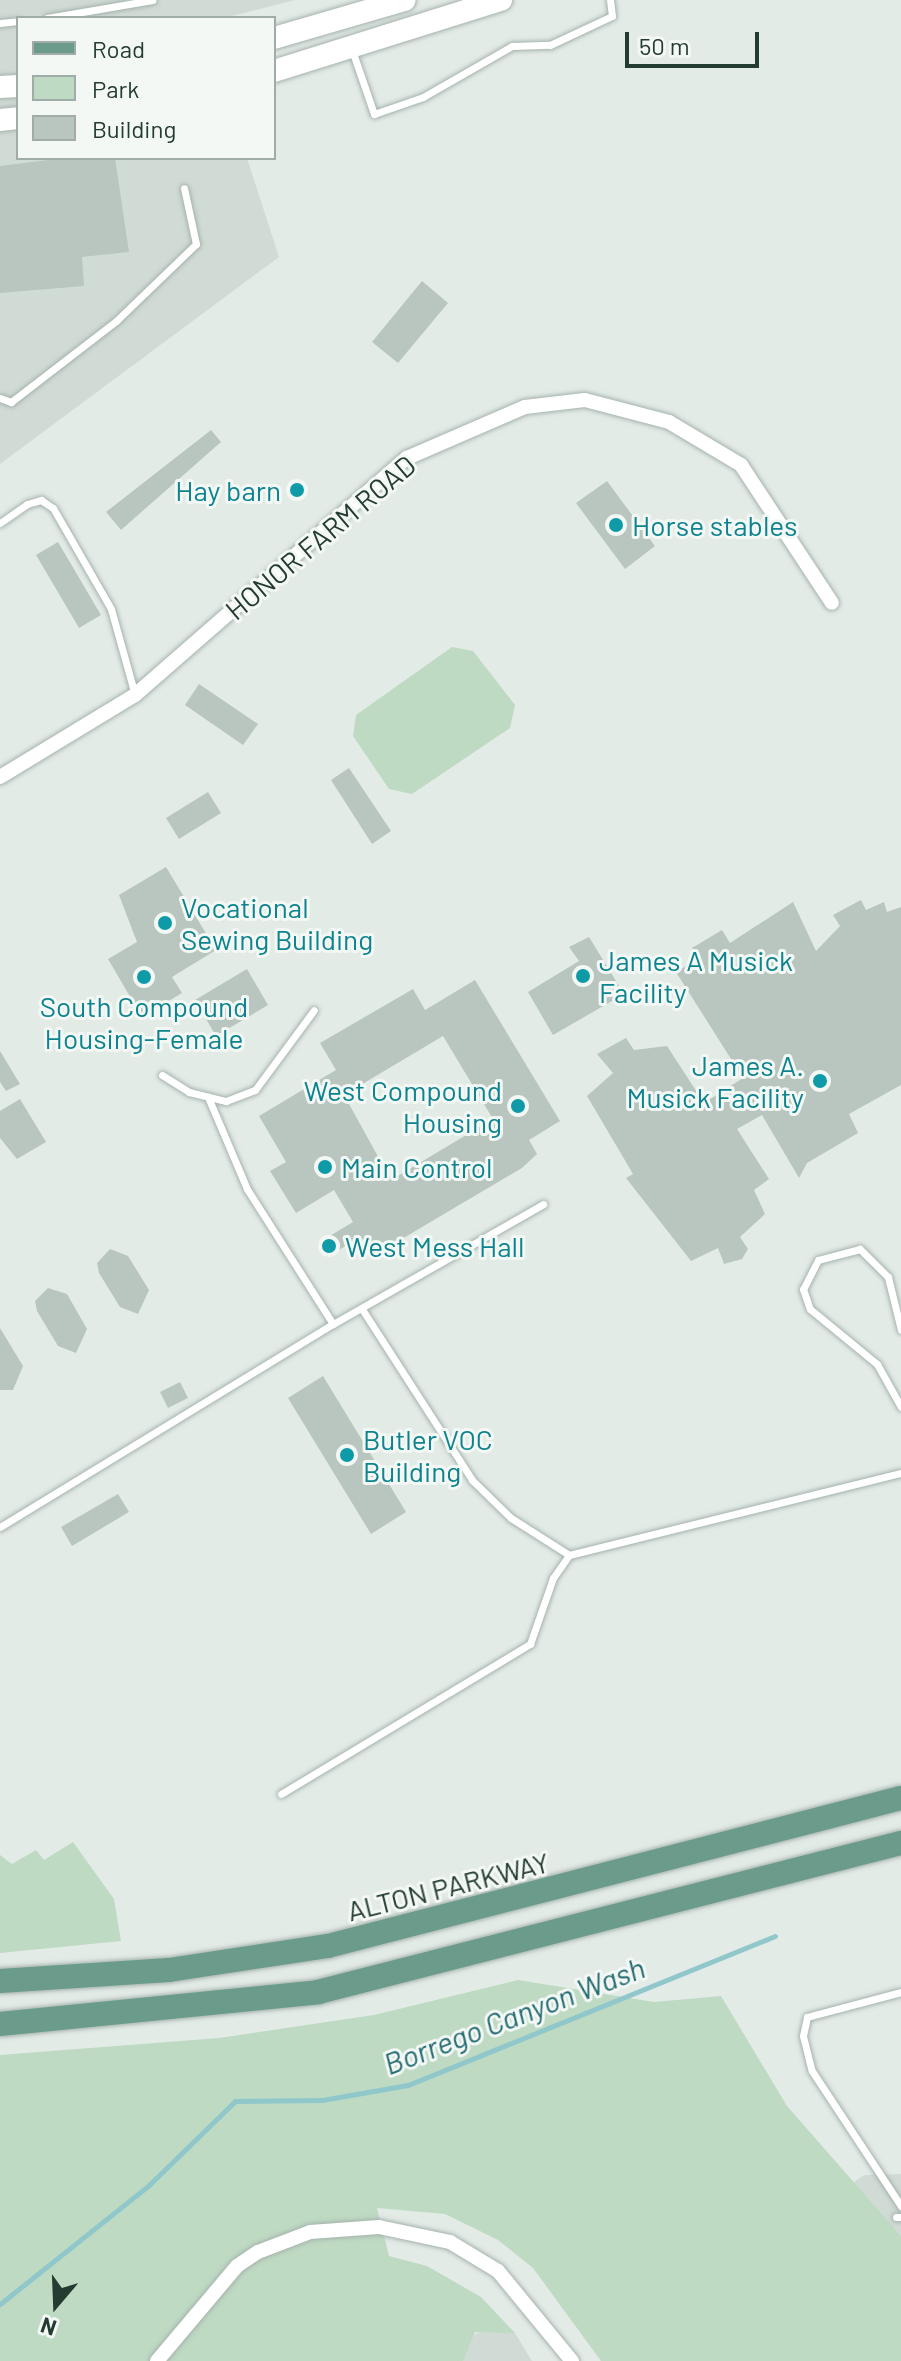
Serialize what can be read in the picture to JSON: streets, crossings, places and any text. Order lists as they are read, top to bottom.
{
  "streets": {
    "main road": ["ALTON PARKWAY"],
    "street": ["HONOR FARM ROAD"]
  },
  "water": ["Borrego Canyon Wash"],
  "places": [
    "Hay barn",
    "Horse stables",
    "Vocational Sewing Building",
    "James A Musick Facility",
    "South Compound Housing-Female",
    "James A. Musick Facility",
    "West Compound Housing",
    "Main Control",
    "West Mess Hall",
    "Butler VOC Building"
  ],
  "legend": ["Road", "Park", "Building"],
  "scale_bar": "50 m",
  "north": "bottom"
}
